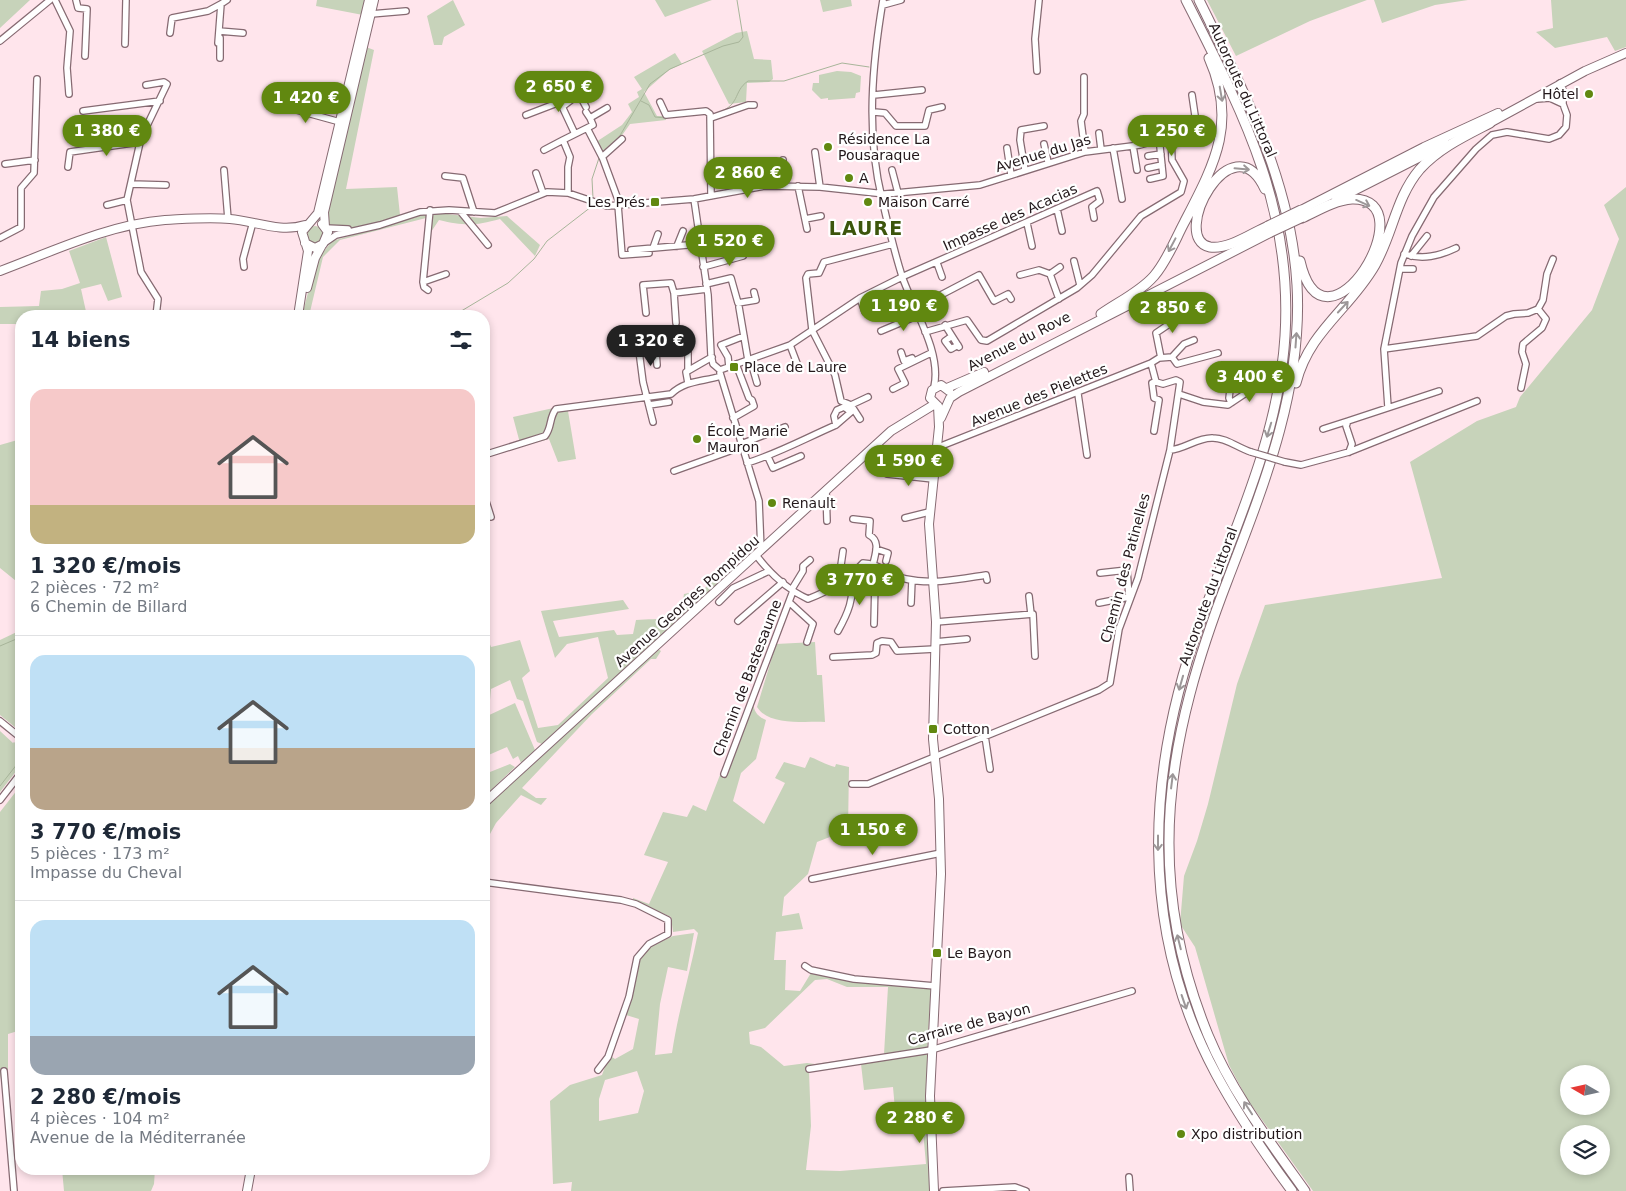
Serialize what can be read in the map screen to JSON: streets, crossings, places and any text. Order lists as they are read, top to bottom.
{
  "streets": {
    "highway": ["Autoroute du Littoral"],
    "main road": ["Avenue du Rove", "Avenue Georges Pompidou"],
    "street": [
      "Avenue du Jas",
      "Impasse des Acacias",
      "Avenue des Pielettes",
      "Chemin des Patinelles",
      "Chemin de Bastesaume",
      "Carraire de Bayon"
    ]
  },
  "districts": ["LAURE"],
  "places": {
    "other": [
      "Hôtel",
      "Résidence La Pousaraque",
      "A",
      "Maison Carré",
      "École Marie Mauron",
      "Renault",
      "Xpo distribution"
    ],
    "transit": [
      "Les Prés",
      "Place de Laure",
      "Cotton",
      "Le Bayon"
    ]
  },
  "north": "left",
  "page": {
    "price": [
      "2 650 €",
      "1 420 €",
      "1 380 €",
      "1 250 €",
      "2 860 €",
      "1 520 €",
      "1 190 €",
      "2 850 €",
      "1 320 €",
      "3 400 €",
      "1 590 €",
      "3 770 €",
      "1 150 €",
      "2 280 €"
    ],
    "heading": "14 biens",
    "list": [
      {
        "name": "1 320 €/mois",
        "note": "2 pièces · 72 m² · 6 Chemin de Billard"
      },
      {
        "name": "3 770 €/mois",
        "note": "5 pièces · 173 m² · Impasse du Cheval"
      },
      {
        "name": "2 280 €/mois",
        "note": "4 pièces · 104 m² · Avenue de la Méditerranée"
      }
    ]
  }
}
